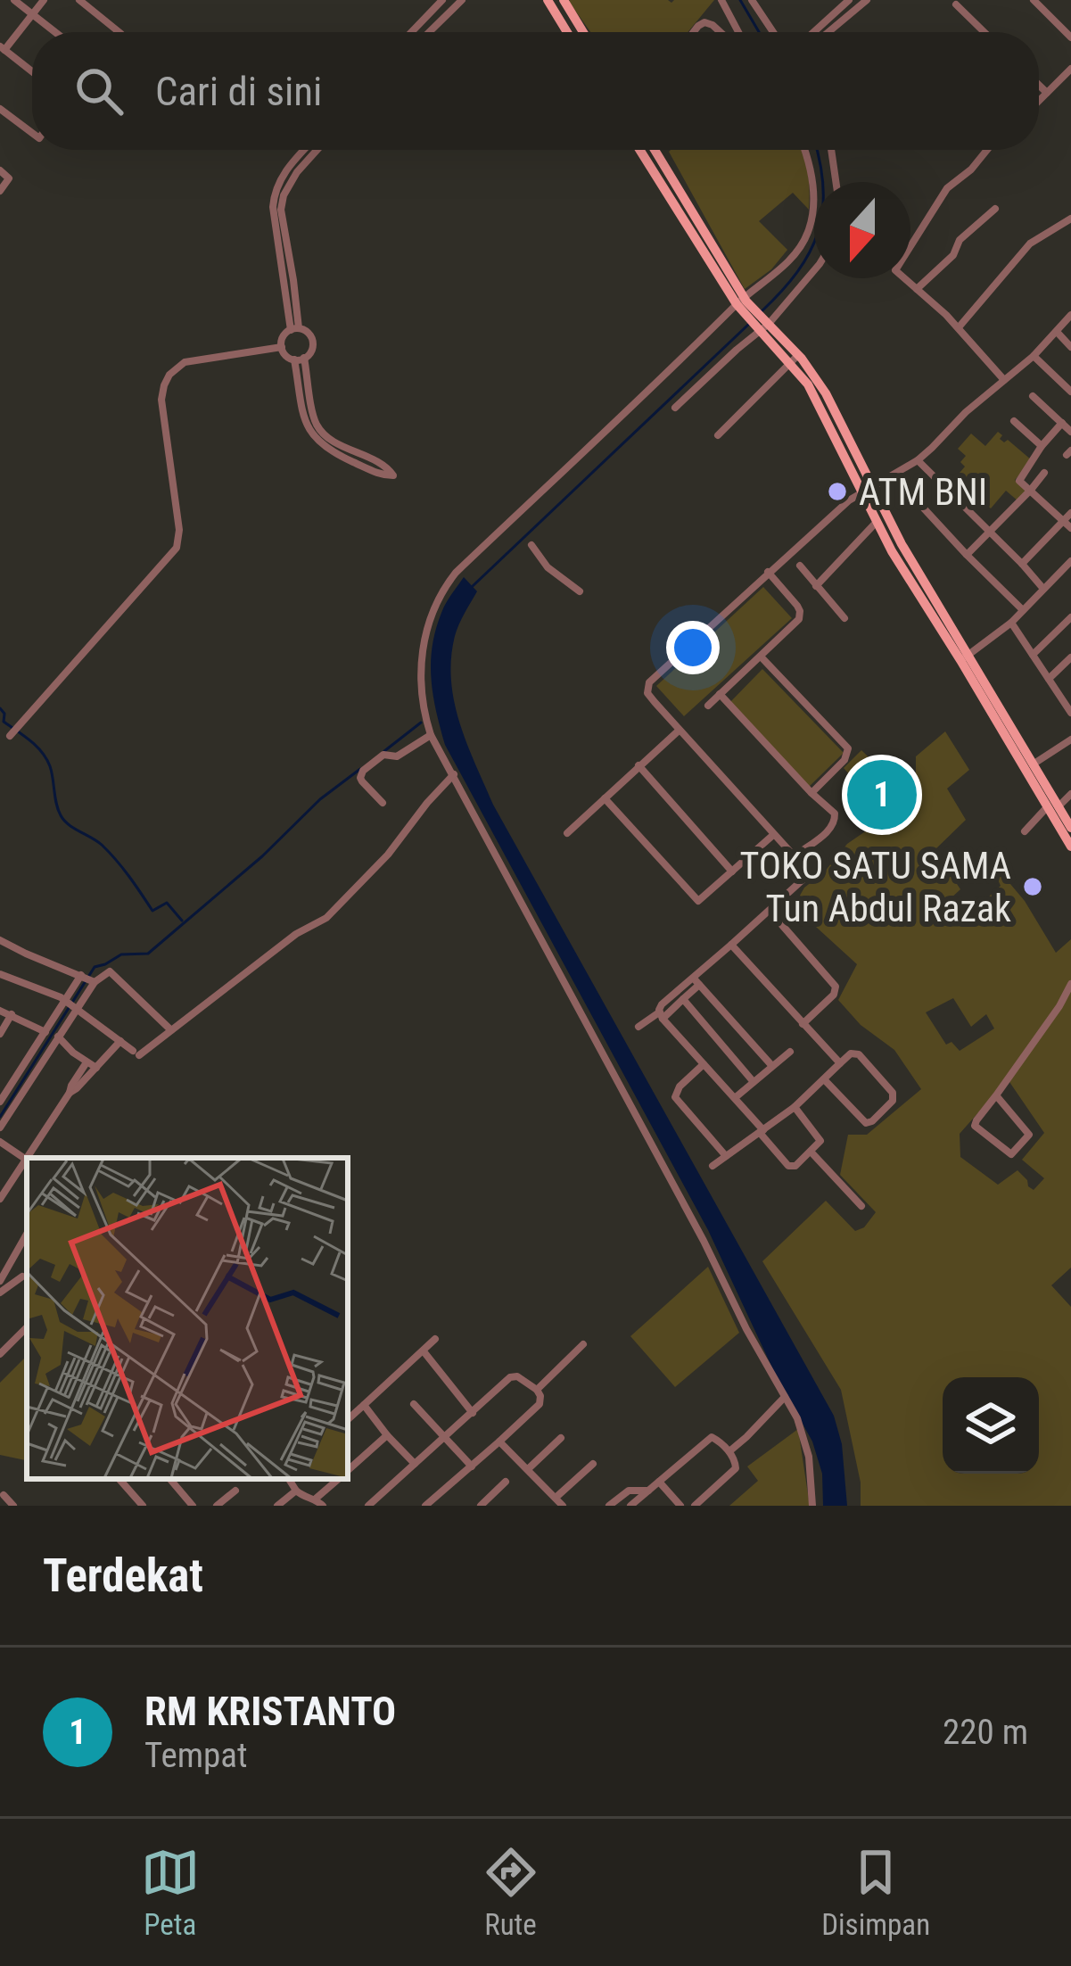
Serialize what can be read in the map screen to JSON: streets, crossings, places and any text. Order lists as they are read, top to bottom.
{
  "places": ["ATM BNI", "TOKO SATU SAMA Tun Abdul Razak"],
  "north": "bottom",
  "page": {
    "search": "Cari di sini",
    "pins": "1",
    "heading": "Terdekat",
    "list": [
      {
        "mark": "1",
        "name": "RM KRISTANTO",
        "note": "Tempat",
        "value": "220 m"
      }
    ],
    "nav": ["Peta", "Rute", "Disimpan"]
  }
}
